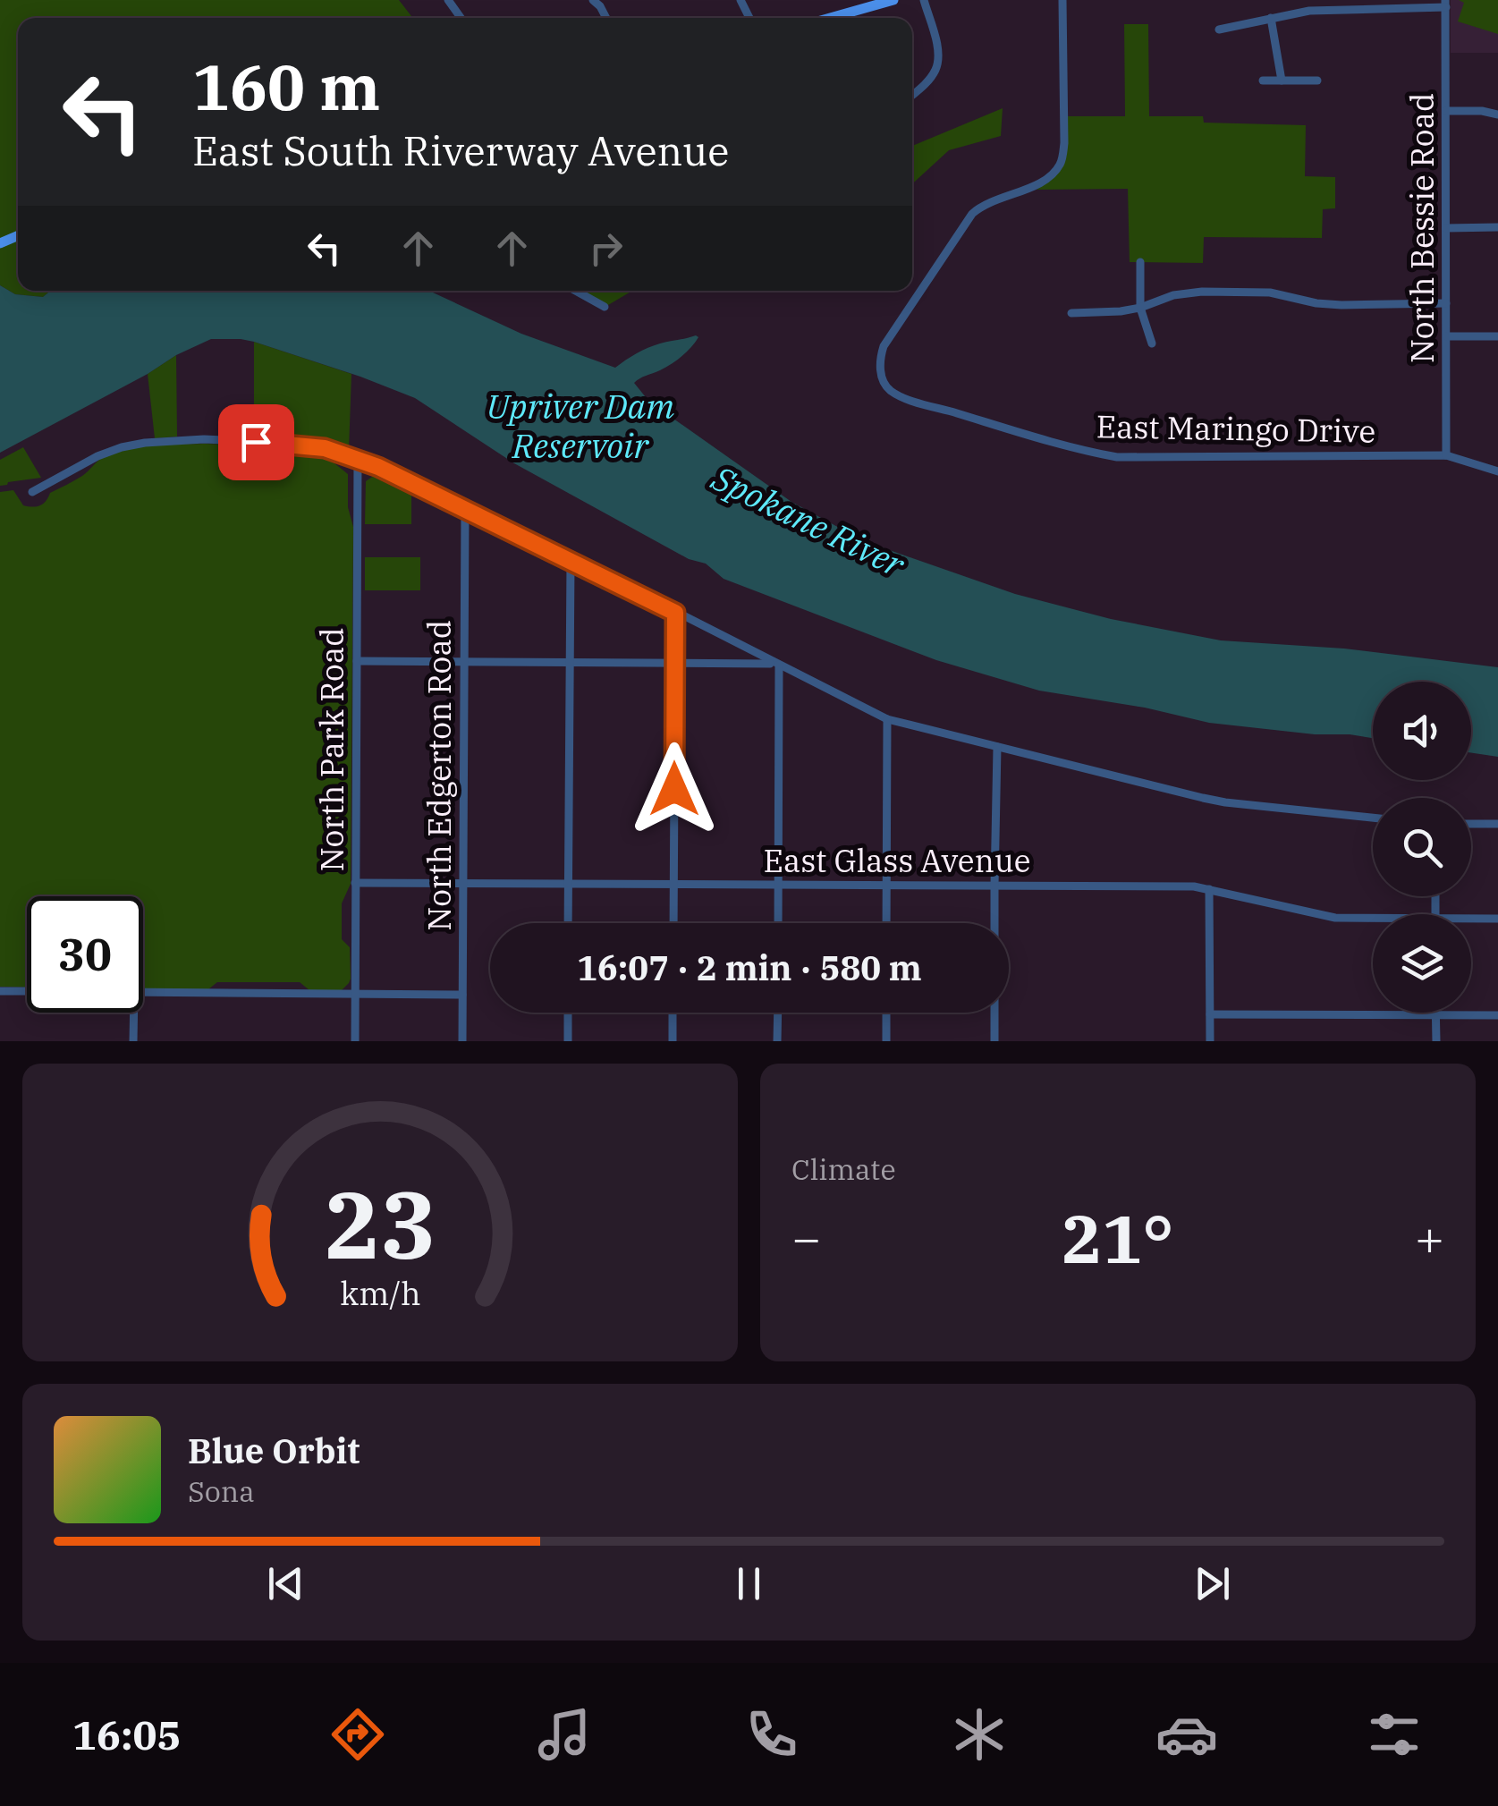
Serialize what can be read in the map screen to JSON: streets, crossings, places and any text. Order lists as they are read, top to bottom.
{
  "streets": {
    "street": [
      "North Bessie Road",
      "East Maringo Drive",
      "North Park Road",
      "North Edgerton Road",
      "East Glass Avenue"
    ]
  },
  "crossings": [
    ["North Bessie Road", "East Maringo Drive"],
    ["North Park Road", "East Glass Avenue"],
    ["North Edgerton Road", "East Glass Avenue"]
  ],
  "water": ["Upriver Dam Reservoir", "Spokane River"],
  "page": {
    "turn": ["160 m", "East South Riverway Avenue"],
    "limit": "30",
    "trip": "16:07 · 2 min · 580 m",
    "tile": "Climate",
    "heat": ["−", "21°", "+"],
    "song": ["Blue Orbit", "Sona"],
    "tabs": "16:05",
    "gauge": ["23", "km/h"]
  }
}
